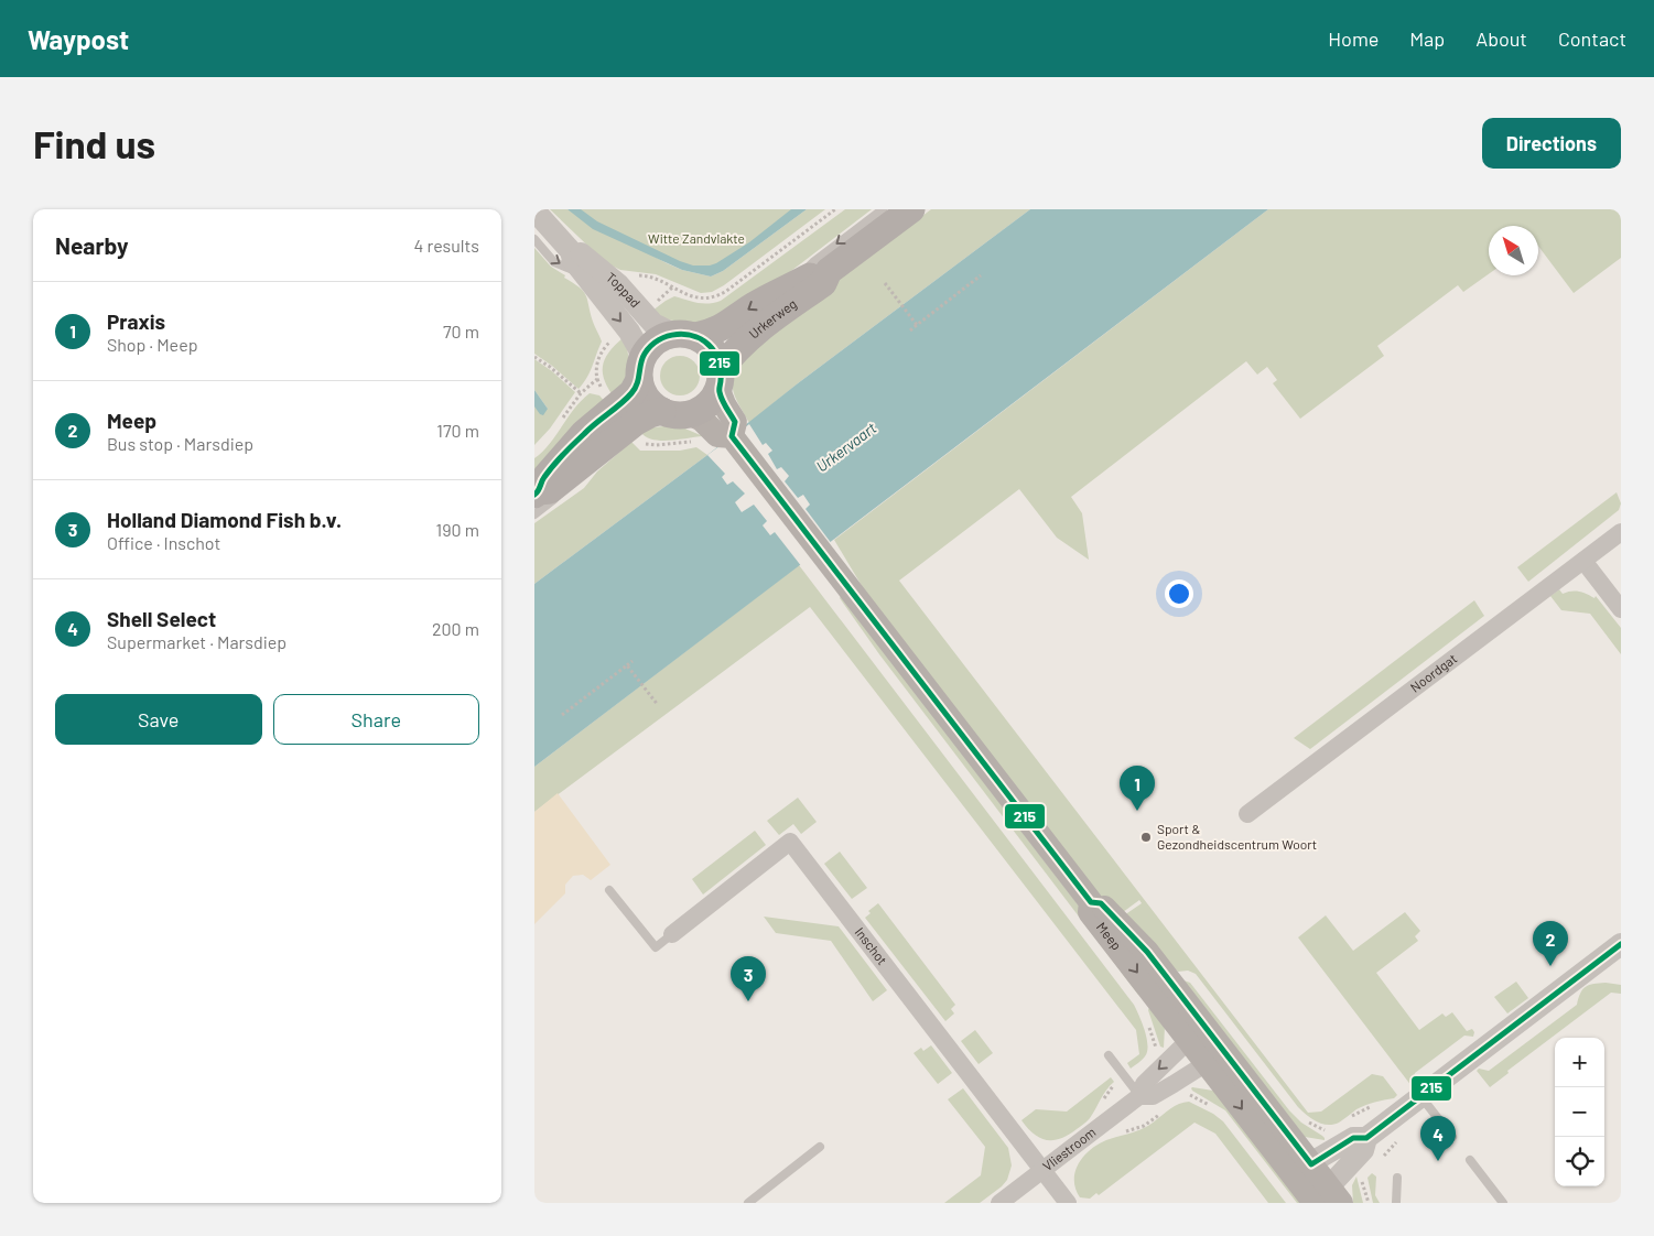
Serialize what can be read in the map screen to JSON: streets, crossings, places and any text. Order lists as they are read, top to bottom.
{
  "streets": {
    "main road": ["Urkerweg", "Meep"],
    "street": [
      "Toppad",
      "Noordgat",
      "Inschot",
      "Vliestroom"
    ]
  },
  "crossings": [
    ["Toppad", "Urkerweg"],
    ["Toppad", "Meep"],
    ["Urkerweg", "Meep"],
    ["Meep", "Vliestroom"],
    ["Inschot", "Vliestroom"]
  ],
  "one_way": ["Urkerweg"],
  "water": ["Urkervaart"],
  "parks": ["Witte Zandvlakte"],
  "places": ["Sport & Gezondheidscentrum Woort"],
  "lines": ["transit line 215"],
  "north": "top left",
  "page": {
    "header": "Waypost",
    "nav": [
      "Home",
      "Map",
      "About",
      "Contact"
    ],
    "buttons": [
      "Directions",
      ["Save", "Share"]
    ],
    "title": "Find us",
    "heading": ["Nearby", "4 results"],
    "list": [
      {
        "mark": "1",
        "name": "Praxis",
        "note": "Shop · Meep",
        "value": "70 m"
      },
      {
        "mark": "2",
        "name": "Meep",
        "note": "Bus stop · Marsdiep",
        "value": "170 m"
      },
      {
        "mark": "3",
        "name": "Holland Diamond Fish b.v.",
        "note": "Office · Inschot",
        "value": "190 m"
      },
      {
        "mark": "4",
        "name": "Shell Select",
        "note": "Supermarket · Marsdiep",
        "value": "200 m"
      }
    ],
    "pins": [
      "1",
      "2",
      "3",
      "4"
    ],
    "map_buttons": ["+", "−"]
  }
}
